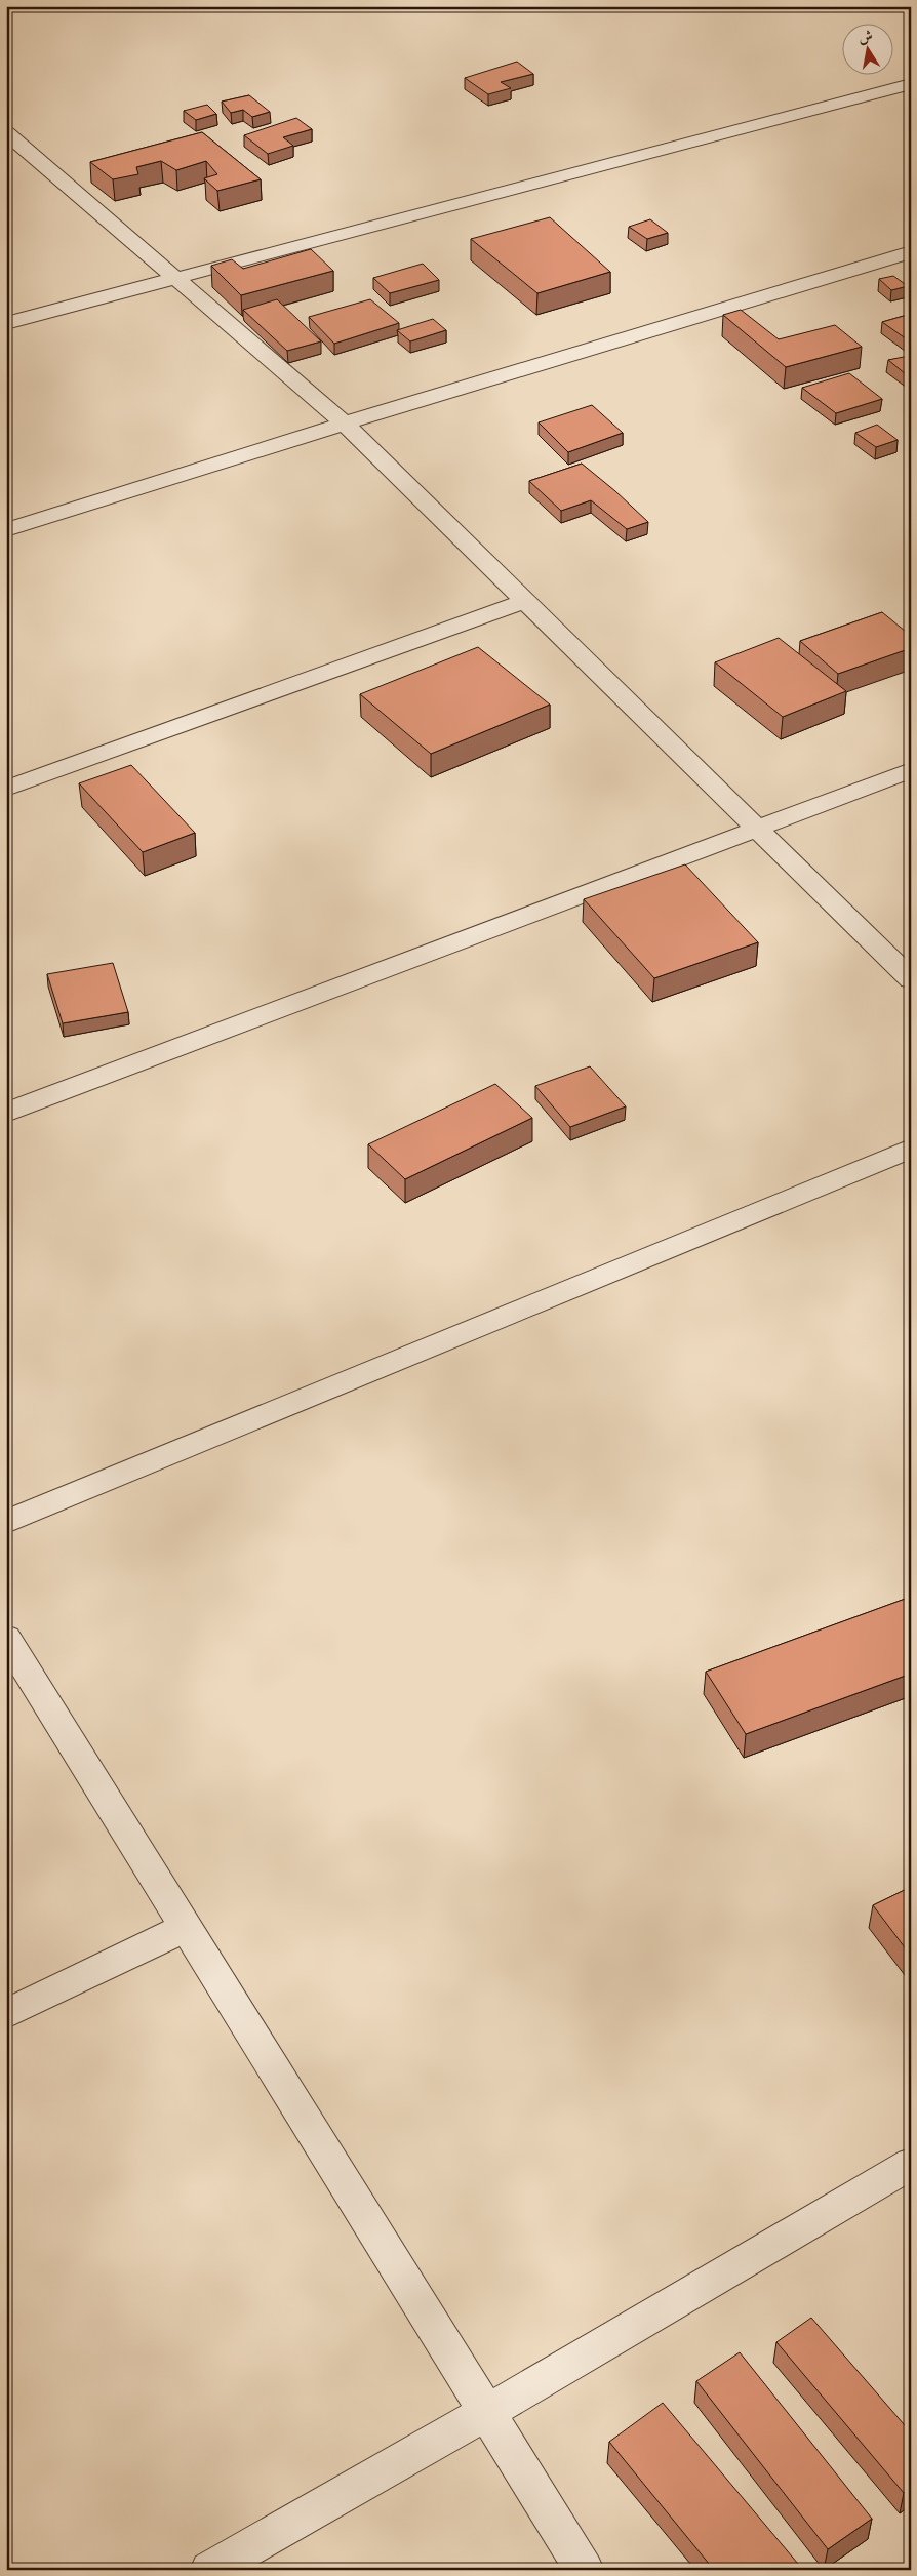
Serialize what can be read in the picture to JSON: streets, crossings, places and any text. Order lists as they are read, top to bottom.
{
  "north": "top"
}
